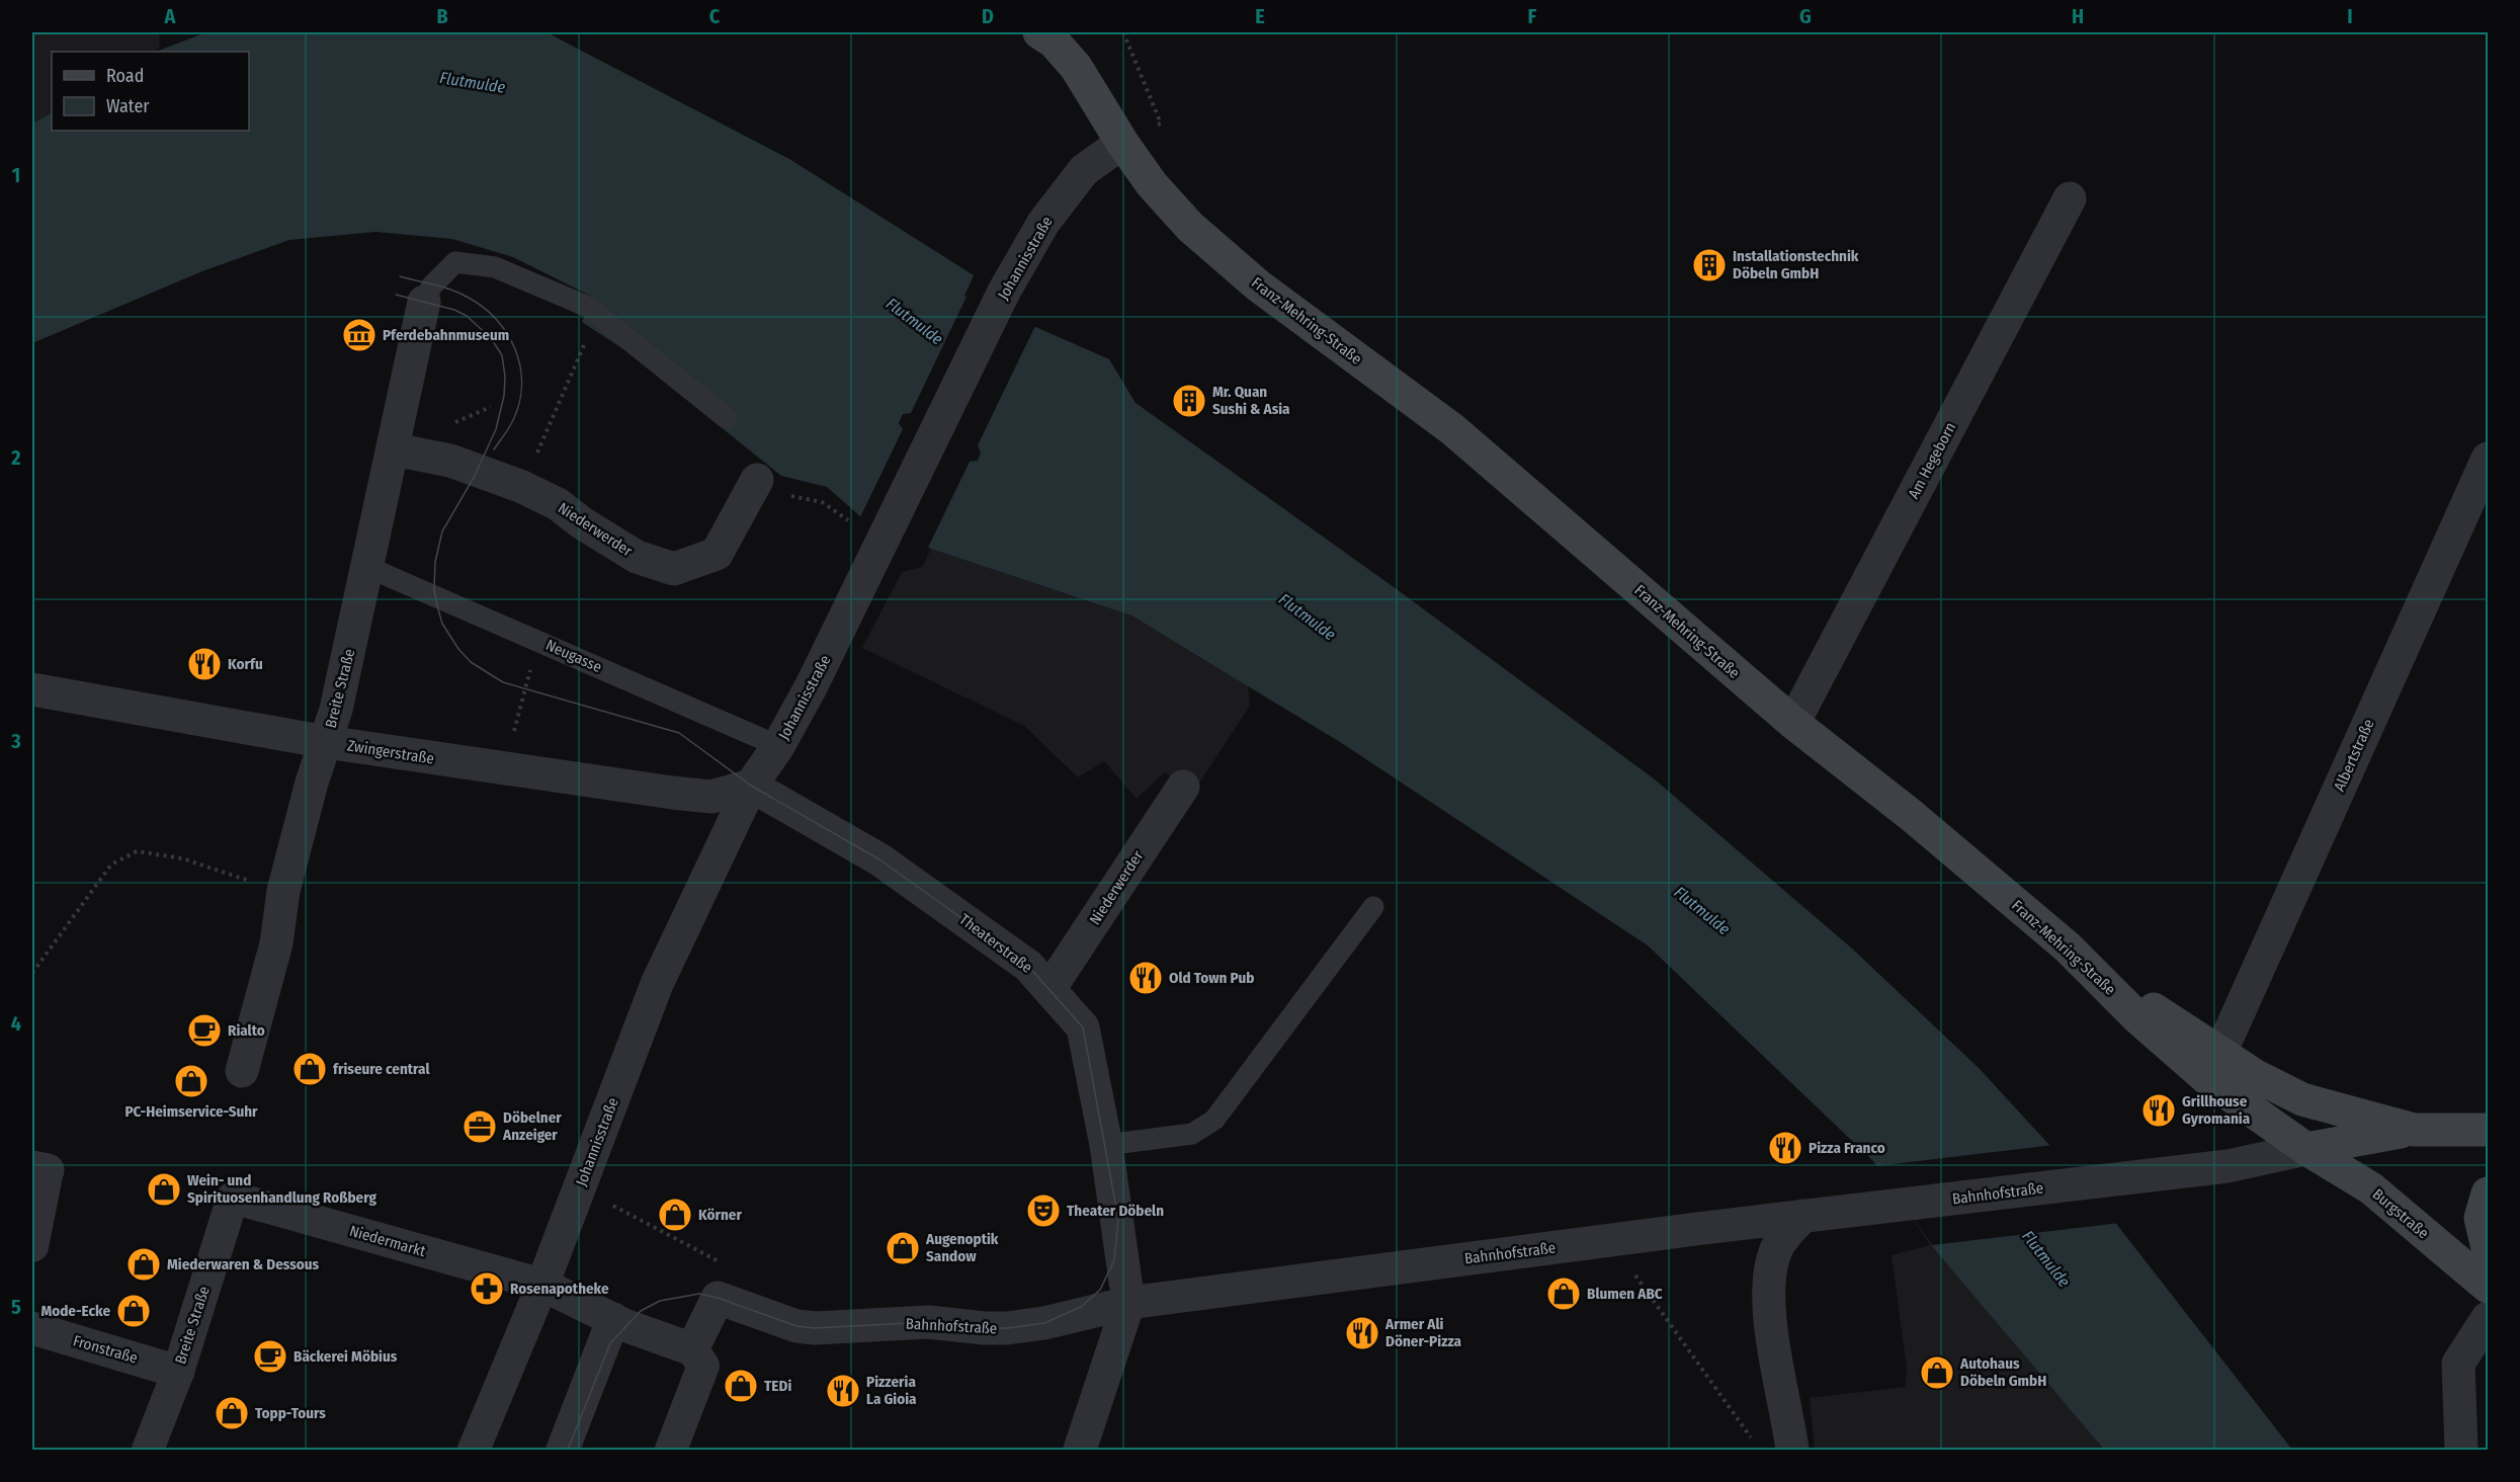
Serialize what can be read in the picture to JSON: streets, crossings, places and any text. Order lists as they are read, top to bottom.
{
  "streets": {
    "main road": ["Franz-Mehring-Straße", "Burgstraße"],
    "street": [
      "Johannisstraße",
      "Am Hegeborn",
      "Niederwerder",
      "Breite Straße",
      "Zwingerstraße",
      "Albertstraße",
      "Theaterstraße",
      "Bahnhofstraße",
      "Niedermarkt",
      "Fronstraße"
    ],
    "lane": ["Neugasse"]
  },
  "crossings": [
    ["Johannisstraße", "Franz-Mehring-Straße"],
    ["Johannisstraße", "Neugasse"],
    ["Johannisstraße", "Zwingerstraße"],
    ["Johannisstraße", "Theaterstraße"],
    ["Johannisstraße", "Niedermarkt"],
    ["Franz-Mehring-Straße", "Am Hegeborn"],
    ["Franz-Mehring-Straße", "Bahnhofstraße"],
    ["Franz-Mehring-Straße", "Burgstraße"],
    ["Niederwerder", "Breite Straße"],
    ["Niederwerder", "Theaterstraße"],
    ["Neugasse", "Breite Straße"],
    ["Breite Straße", "Zwingerstraße"],
    ["Breite Straße", "Niedermarkt"],
    ["Breite Straße", "Fronstraße"],
    ["Zwingerstraße", "Theaterstraße"],
    ["Theaterstraße", "Bahnhofstraße"],
    ["Bahnhofstraße", "Burgstraße"]
  ],
  "water": ["Flutmulde"],
  "places": {
    "building": ["Installationstechnik Döbeln GmbH", "Mr. Quan Sushi & Asia"],
    "museum": ["Pferdebahnmuseum"],
    "restaurant": [
      "Korfu",
      "Old Town Pub",
      "Grillhouse Gyromania",
      "Pizza Franco",
      "Armer Ali Döner-Pizza",
      "Pizzeria La Gioia"
    ],
    "cafe": ["Rialto", "Bäckerei Möbius"],
    "shop": [
      "friseure central",
      "PC-Heimservice-Suhr",
      "Wein- und Spirituosenhandlung Roßberg",
      "Körner",
      "Augenoptik Sandow",
      "Miederwaren & Dessous",
      "Blumen ABC",
      "Mode-Ecke",
      "Autohaus Döbeln GmbH",
      "TEDi",
      "Topp-Tours"
    ],
    "office": ["Döbelner Anzeiger"],
    "theatre": ["Theater Döbeln"],
    "pharmacy": ["Rosenapotheke"]
  },
  "legend": ["Road", "Water"],
  "grid": {
    "columns": [
      "A",
      "B",
      "C",
      "D",
      "E",
      "F",
      "G",
      "H",
      "I"
    ],
    "rows": [
      "1",
      "2",
      "3",
      "4",
      "5"
    ]
  }
}
